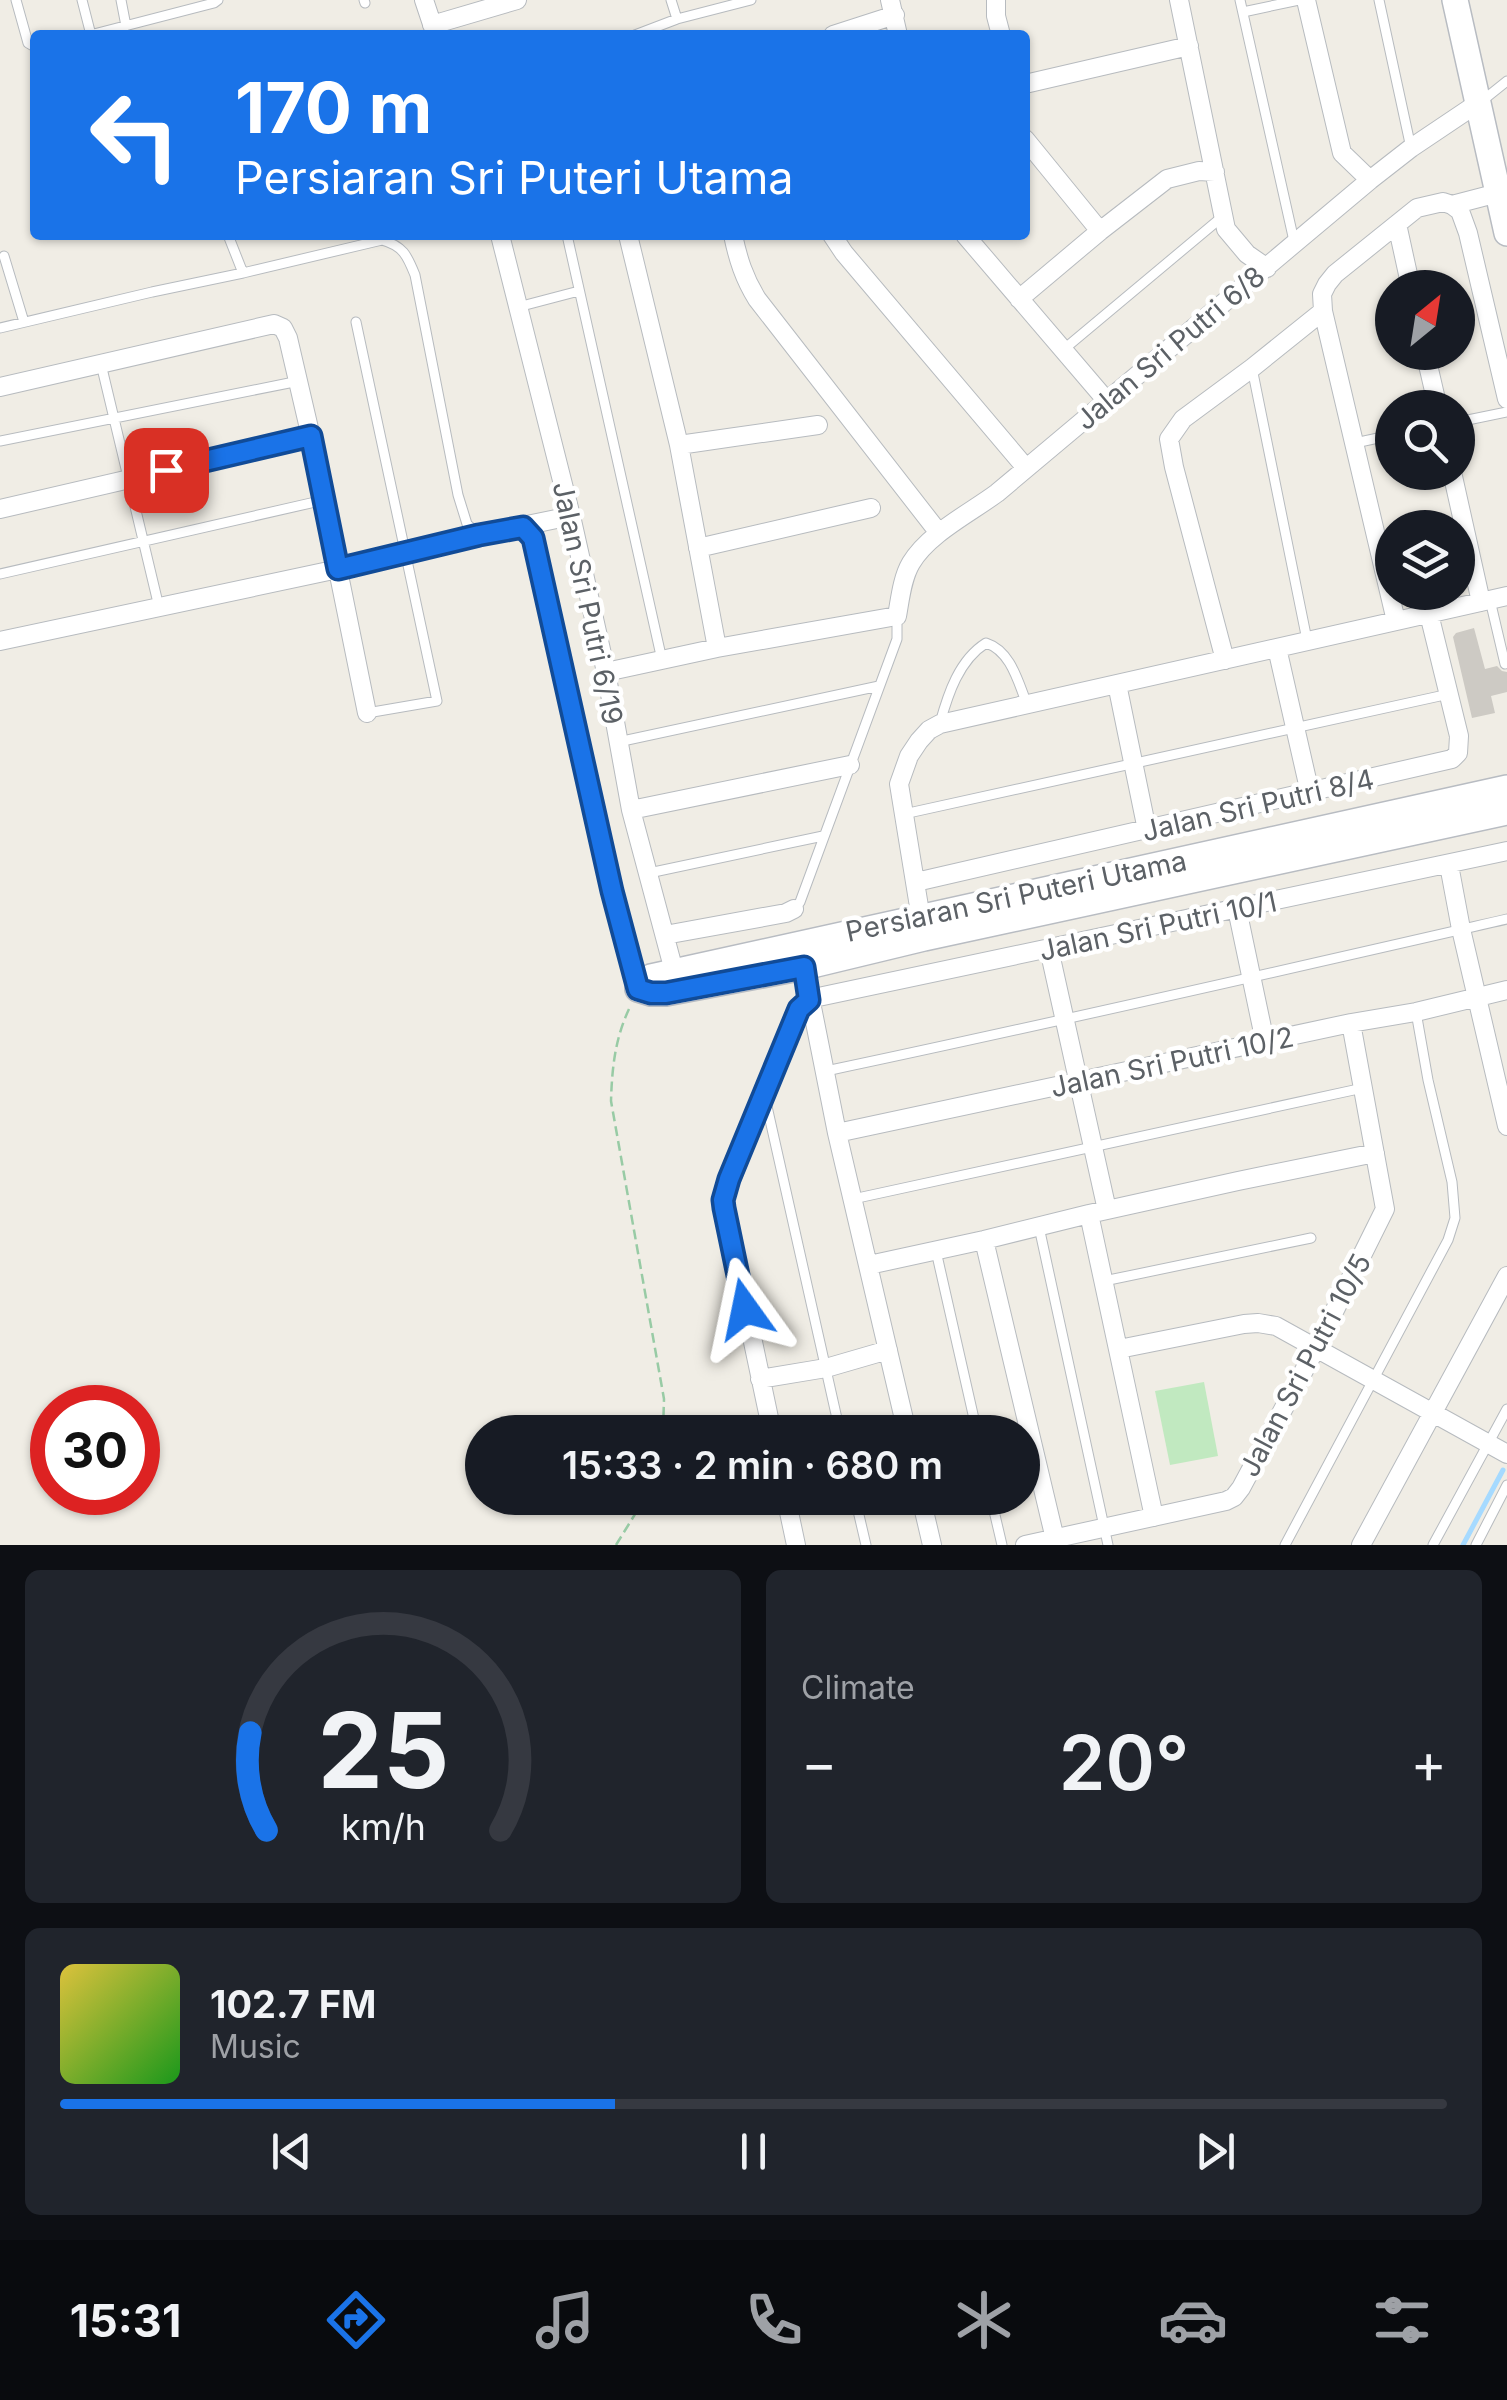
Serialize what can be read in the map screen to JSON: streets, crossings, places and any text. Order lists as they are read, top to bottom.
{
  "streets": {
    "street": [
      "Jalan Sri Putri 6/8",
      "Jalan Sri Putri 6/19",
      "Jalan Sri Putri 8/4",
      "Persiaran Sri Puteri Utama",
      "Jalan Sri Putri 10/1",
      "Jalan Sri Putri 10/2",
      "Jalan Sri Putri 10/5"
    ]
  },
  "crossings": [
    ["Jalan Sri Putri 6/19", "Persiaran Sri Puteri Utama"],
    ["Jalan Sri Putri 10/2", "Jalan Sri Putri 10/5"]
  ],
  "north": "top right",
  "page": {
    "turn": ["170 m", "Persiaran Sri Puteri Utama"],
    "limit": "30",
    "trip": "15:33 · 2 min · 680 m",
    "tile": "Climate",
    "heat": ["−", "20°", "+"],
    "song": ["102.7 FM", "Music"],
    "tabs": "15:31",
    "gauge": ["25", "km/h"]
  }
}
